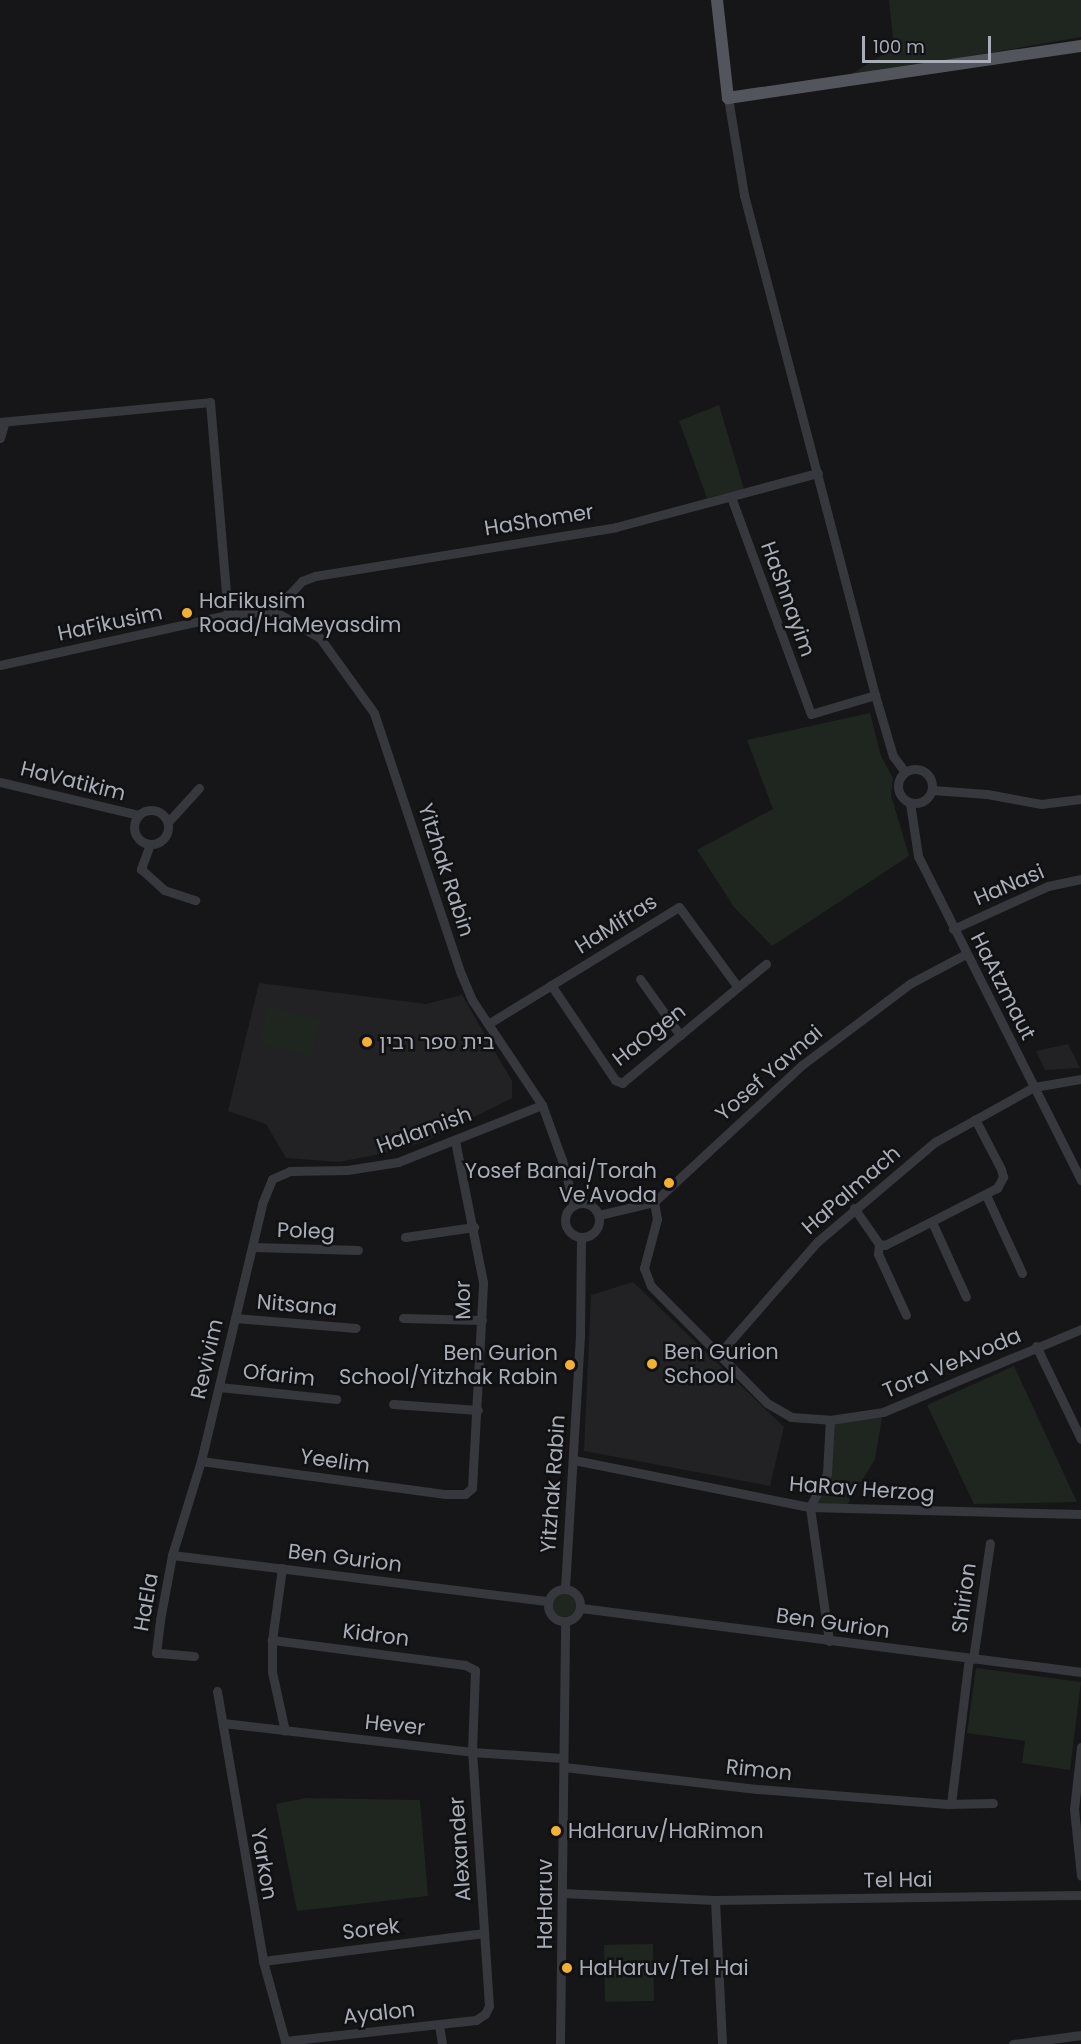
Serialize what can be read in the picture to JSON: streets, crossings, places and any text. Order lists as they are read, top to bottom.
{
  "streets": {
    "street": [
      "HaShomer",
      "HaShnayim",
      "HaFikusim",
      "HaVatikim",
      "Yitzhak Rabin",
      "HaNasi",
      "HaMifras",
      "HaAtzmaut",
      "HaOgen",
      "Yosef Yavnai",
      "Halamish",
      "HaPalmach",
      "Poleg",
      "Mor",
      "Nitsana",
      "Revivim",
      "Tora VeAvoda",
      "Ofarim",
      "Yeelim",
      "HaRav Herzog",
      "Ben Gurion",
      "Shirion",
      "HaEla",
      "Kidron",
      "Hever",
      "Rimon",
      "Alexander",
      "Yarkon",
      "Tel Hai",
      "HaHaruv",
      "Sorek",
      "Ayalon"
    ]
  },
  "crossings": [
    ["HaShomer", "HaShnayim"],
    ["HaShomer", "Yitzhak Rabin"],
    ["Yitzhak Rabin", "HaMifras"],
    ["Yitzhak Rabin", "Halamish"],
    ["Yitzhak Rabin", "HaRav Herzog"],
    ["Yitzhak Rabin", "Ben Gurion"],
    ["Yitzhak Rabin", "HaHaruv"],
    ["HaNasi", "HaAtzmaut"],
    ["HaMifras", "HaOgen"],
    ["HaAtzmaut", "Yosef Yavnai"],
    ["HaAtzmaut", "HaPalmach"],
    ["Yosef Yavnai", "Tora VeAvoda"],
    ["Halamish", "Mor"],
    ["Halamish", "Revivim"],
    ["HaPalmach", "Tora VeAvoda"],
    ["Poleg", "Revivim"],
    ["Mor", "Yeelim"],
    ["Nitsana", "Revivim"],
    ["Revivim", "Ofarim"],
    ["Revivim", "Yeelim"],
    ["Revivim", "Ben Gurion"],
    ["Revivim", "HaEla"],
    ["Ben Gurion", "Shirion"],
    ["Ben Gurion", "HaEla"],
    ["Ben Gurion", "HaHaruv"],
    ["Kidron", "Alexander"],
    ["Hever", "Rimon"],
    ["Hever", "Alexander"],
    ["Hever", "Yarkon"],
    ["Hever", "HaHaruv"],
    ["Rimon", "HaHaruv"],
    ["Alexander", "Sorek"],
    ["Alexander", "Ayalon"],
    ["Yarkon", "Sorek"],
    ["Yarkon", "Ayalon"],
    ["Tel Hai", "HaHaruv"]
  ],
  "places": [
    "HaFikusim Road/HaMeyasdim",
    "בית ספר רבין",
    "Yosef Banai/Torah Ve'Avoda",
    "Ben Gurion School",
    "Ben Gurion School/Yitzhak Rabin",
    "HaHaruv/HaRimon",
    "HaHaruv/Tel Hai"
  ],
  "scale_bar": "100 m"
}
